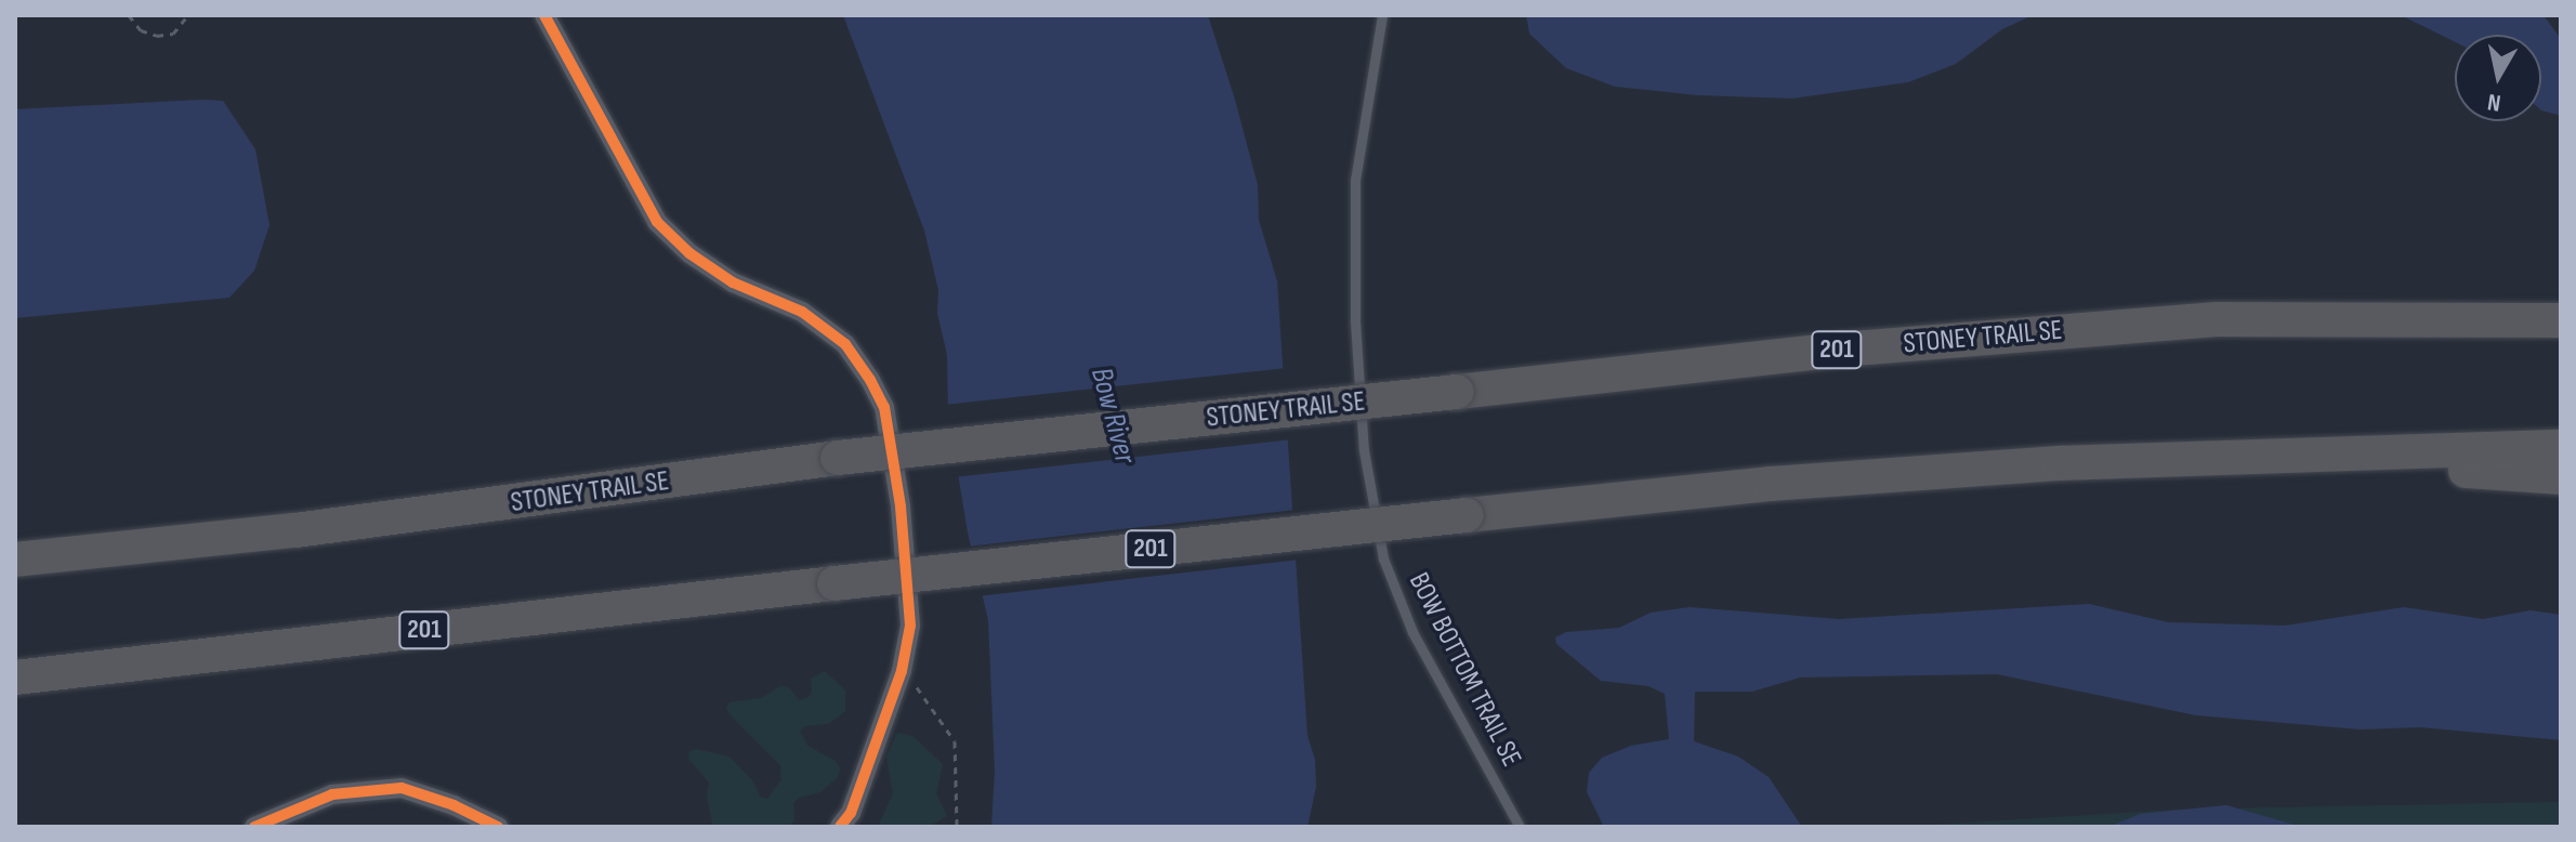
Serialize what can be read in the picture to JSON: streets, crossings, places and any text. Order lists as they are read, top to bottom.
{
  "streets": {
    "highway": ["STONEY TRAIL SE", "201"],
    "lane": ["BOW BOTTOM TRAIL SE"]
  },
  "water": ["Bow River"],
  "north": "bottom"
}
